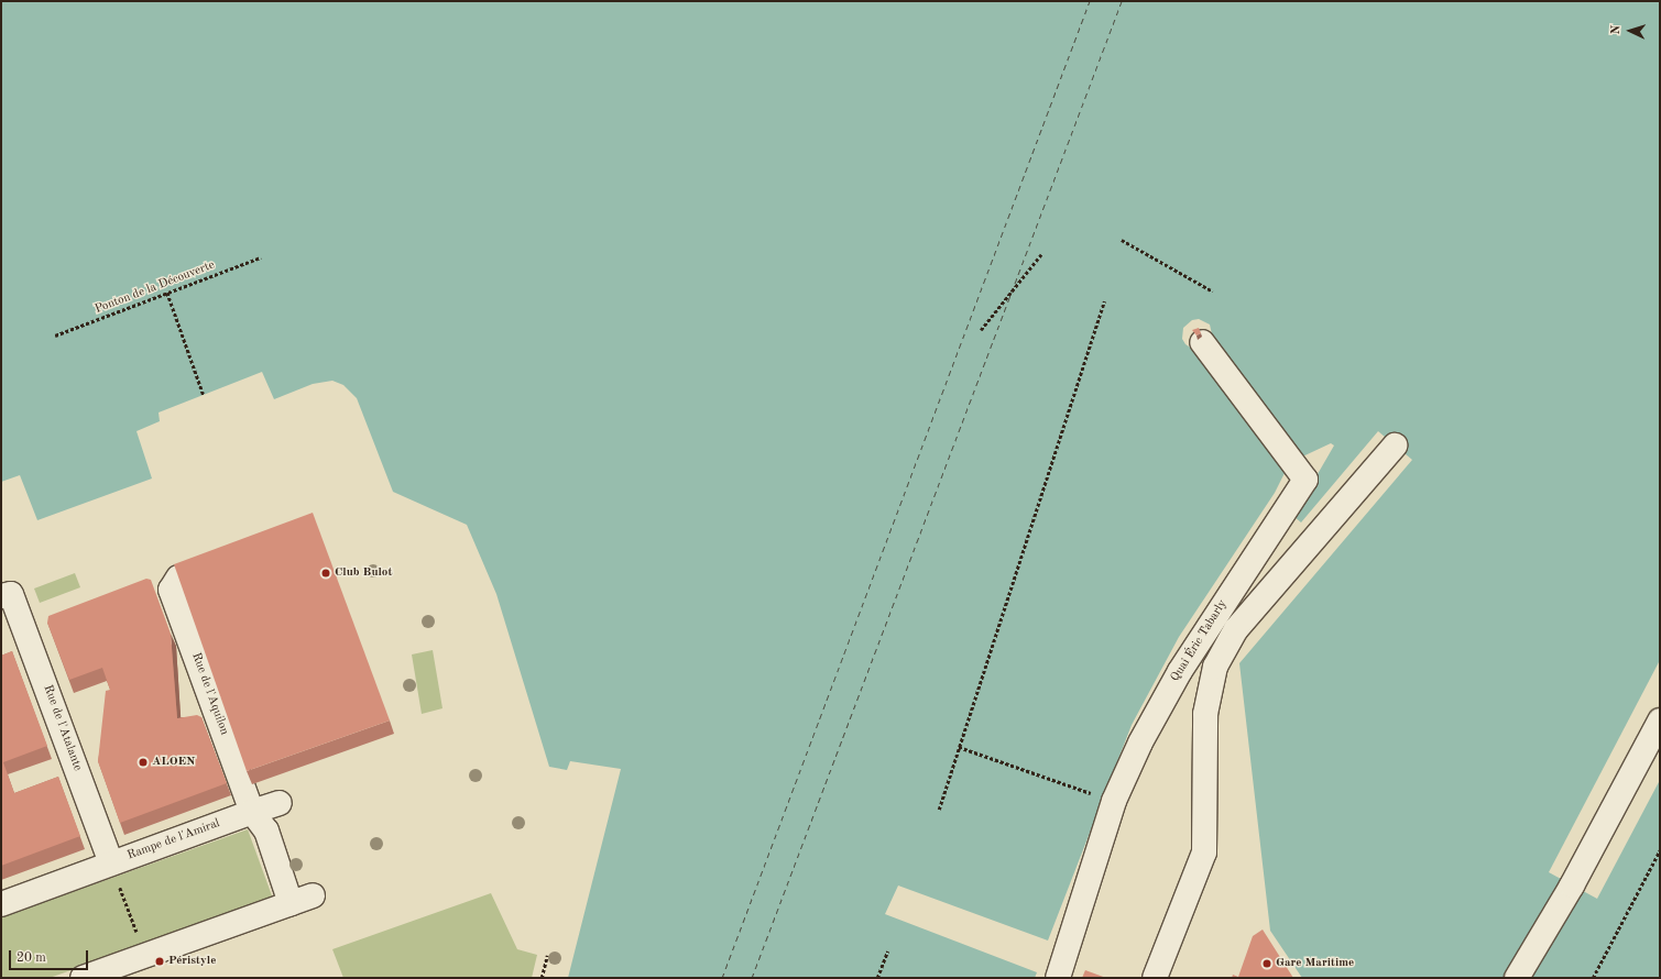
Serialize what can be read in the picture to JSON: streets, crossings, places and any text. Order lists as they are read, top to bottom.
{
  "streets": {
    "street": [
      "Quai Éric Tabarly",
      "Rue de l'Aquilon",
      "Rue de l'Atalante",
      "Rampe de l'Amiral"
    ],
    "path": ["Ponton de la Découverte"]
  },
  "crossings": [
    ["Rue de l'Aquilon", "Rampe de l'Amiral"],
    ["Rue de l'Atalante", "Rampe de l'Amiral"]
  ],
  "places": [
    "Club Bulot",
    "ALOEN",
    "Péristyle",
    "Gare Maritime"
  ],
  "scale_bar": "20 m",
  "north": "left"
}
